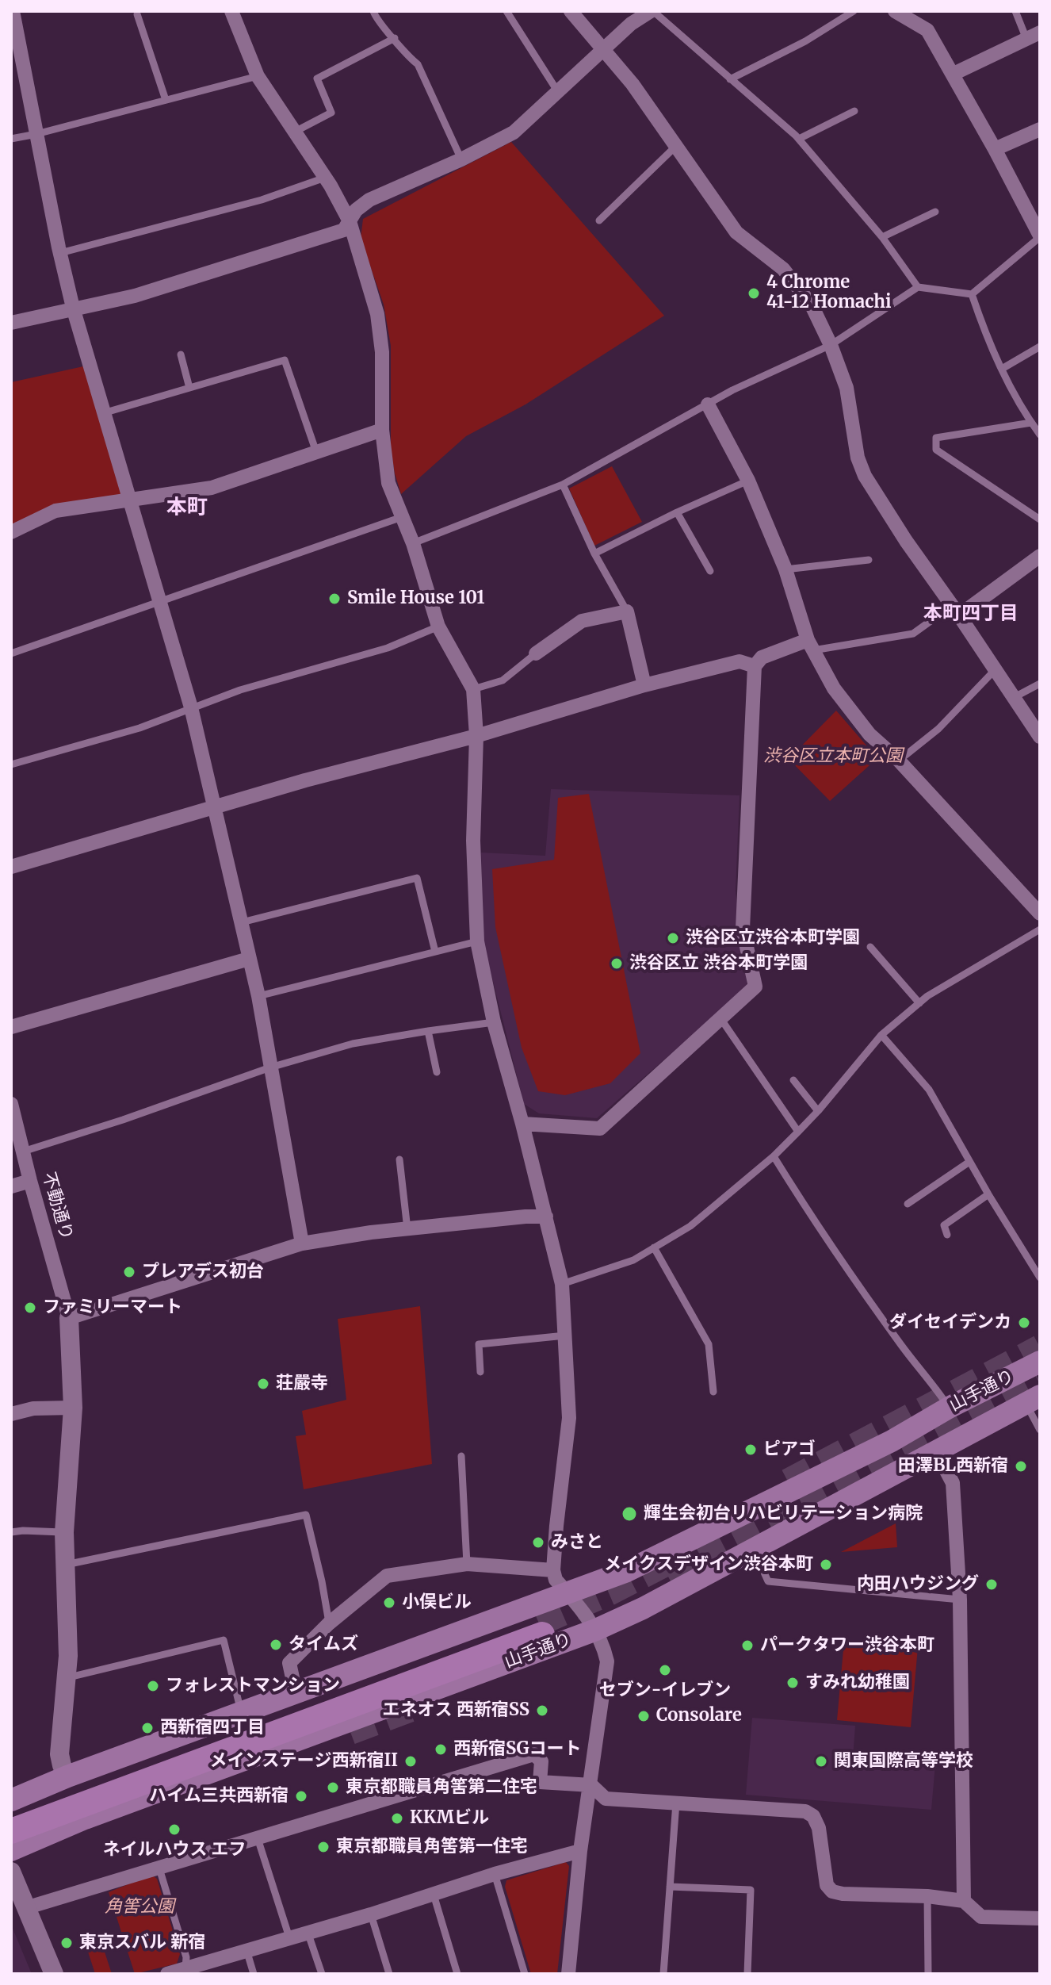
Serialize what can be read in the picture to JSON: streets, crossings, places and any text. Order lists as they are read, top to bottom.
{
  "streets": {
    "main road": ["山手通り"],
    "street": ["不動通り"]
  },
  "districts": ["本町", "本町四丁目"],
  "parks": ["渋谷区立本町公園", "角筈公園"],
  "places": [
    "4 Chrome 41-12 Homachi",
    "Smile House 101",
    "渋谷区立渋谷本町学園",
    "渋谷区立 渋谷本町学園",
    "プレアデス初台",
    "ファミリーマート",
    "ダイセイデンカ",
    "荘嚴寺",
    "ピアゴ",
    "田澤BL西新宿",
    "輝生会初台リハビリテーション病院",
    "みさと",
    "メイクスデザイン渋谷本町",
    "内田ハウジング",
    "小俣ビル",
    "タイムズ",
    "パークタワー渋谷本町",
    "セブン-イレブン",
    "すみれ幼稚園",
    "フォレストマンション",
    "エネオス 西新宿SS",
    "Consolare",
    "西新宿四丁目",
    "西新宿SGコート",
    "メインステージ西新宿II",
    "関東国際高等学校",
    "東京都職員角筈第二住宅",
    "ハイム三共西新宿",
    "KKMビル",
    "ネイルハウス エフ",
    "東京都職員角筈第一住宅",
    "東京スバル 新宿"
  ]
}
